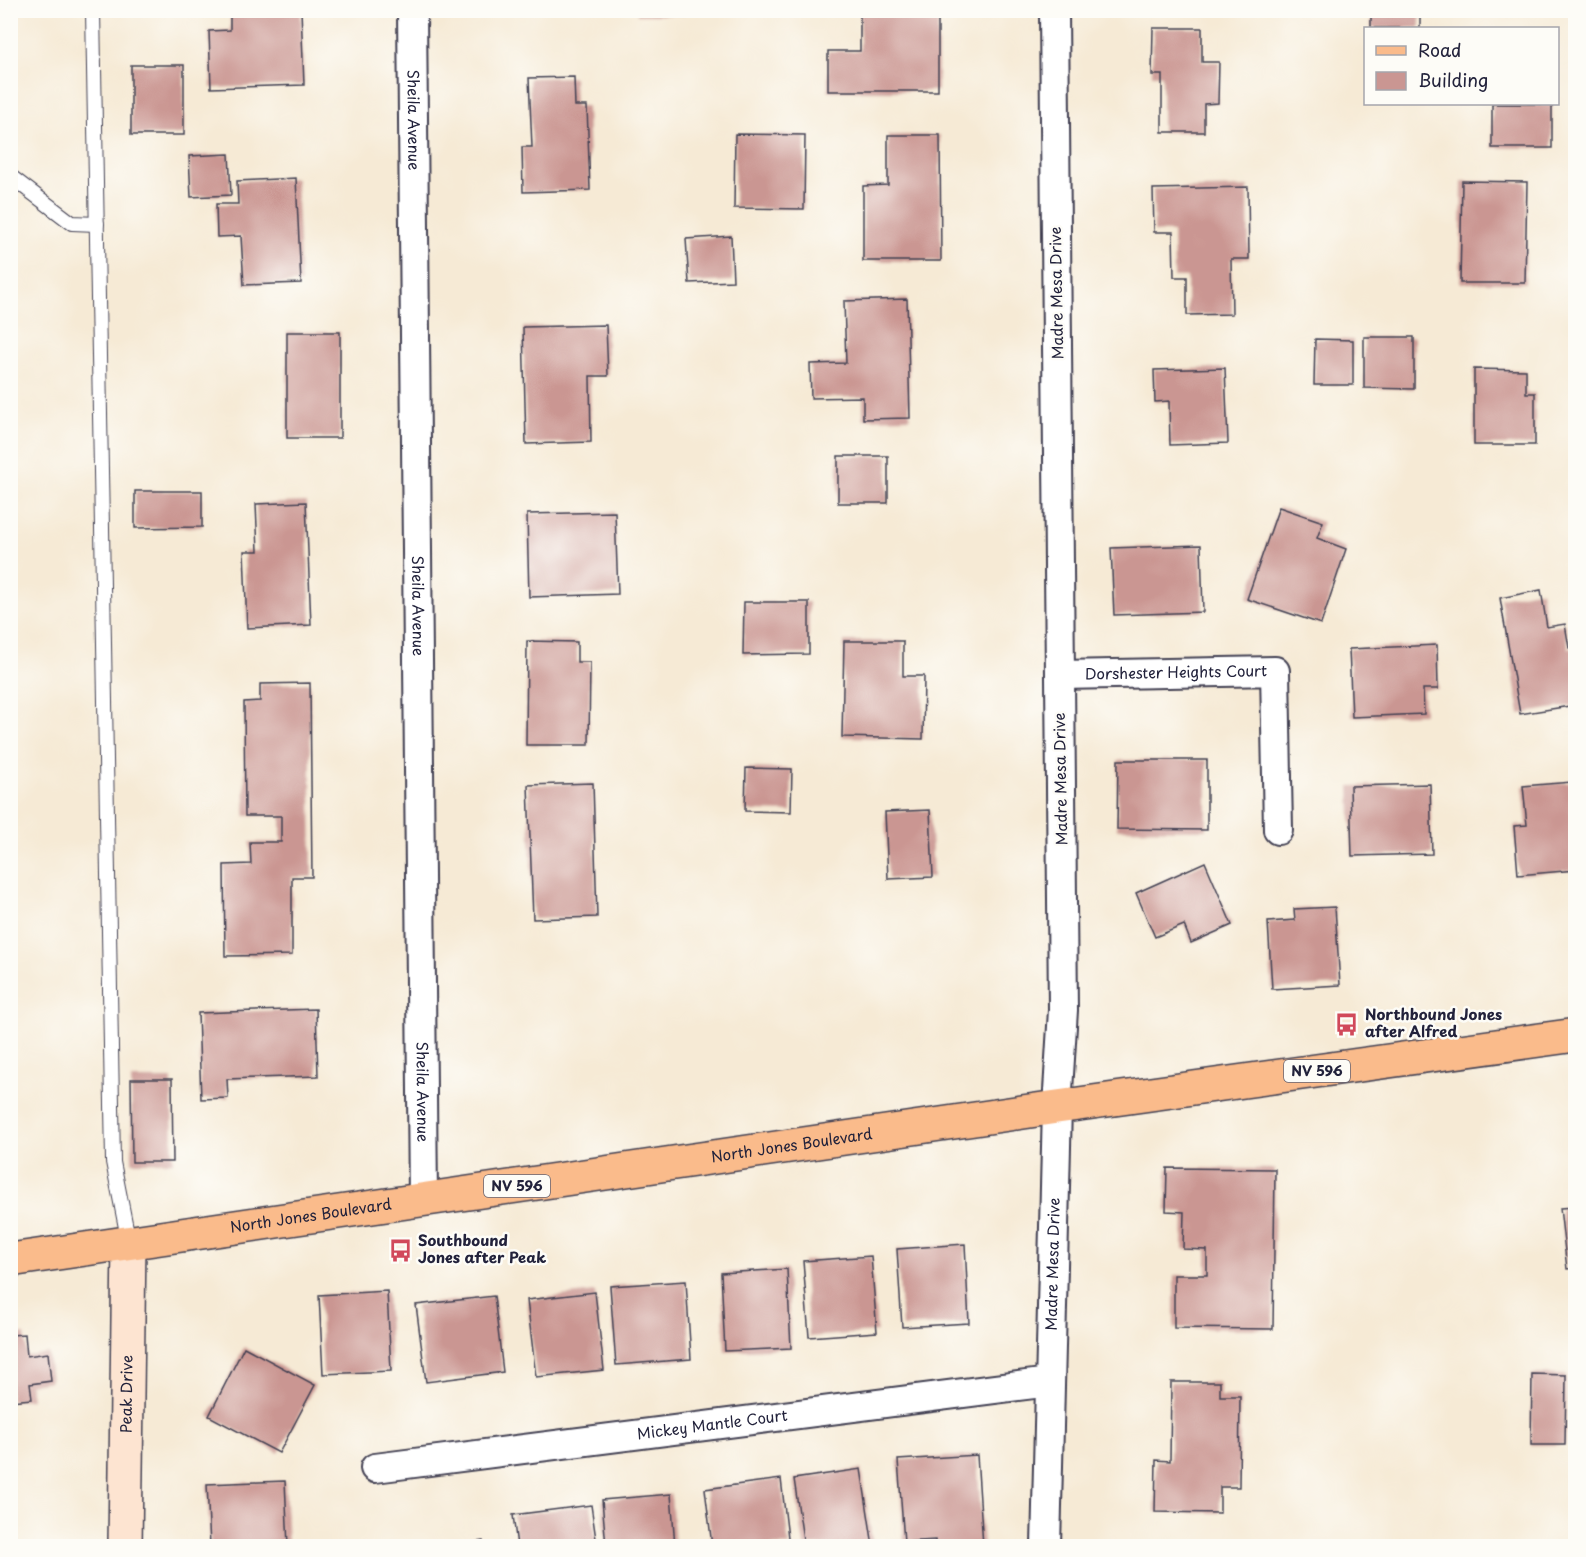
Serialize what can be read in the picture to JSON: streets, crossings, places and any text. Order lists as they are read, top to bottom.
{
  "streets": {
    "main road": ["NV 596", "North Jones Boulevard"],
    "street": [
      "Sheila Avenue",
      "Madre Mesa Drive",
      "Dorshester Heights Court",
      "Peak Drive",
      "Mickey Mantle Court"
    ]
  },
  "crossings": [
    ["Sheila Avenue", "North Jones Boulevard"],
    ["Madre Mesa Drive", "Dorshester Heights Court"],
    ["Madre Mesa Drive", "North Jones Boulevard"],
    ["Madre Mesa Drive", "Mickey Mantle Court"],
    ["North Jones Boulevard", "Peak Drive"]
  ],
  "places": {
    "bus stop": ["Northbound Jones after Alfred", "Southbound Jones after Peak"]
  },
  "legend": ["Road", "Building"]
}
